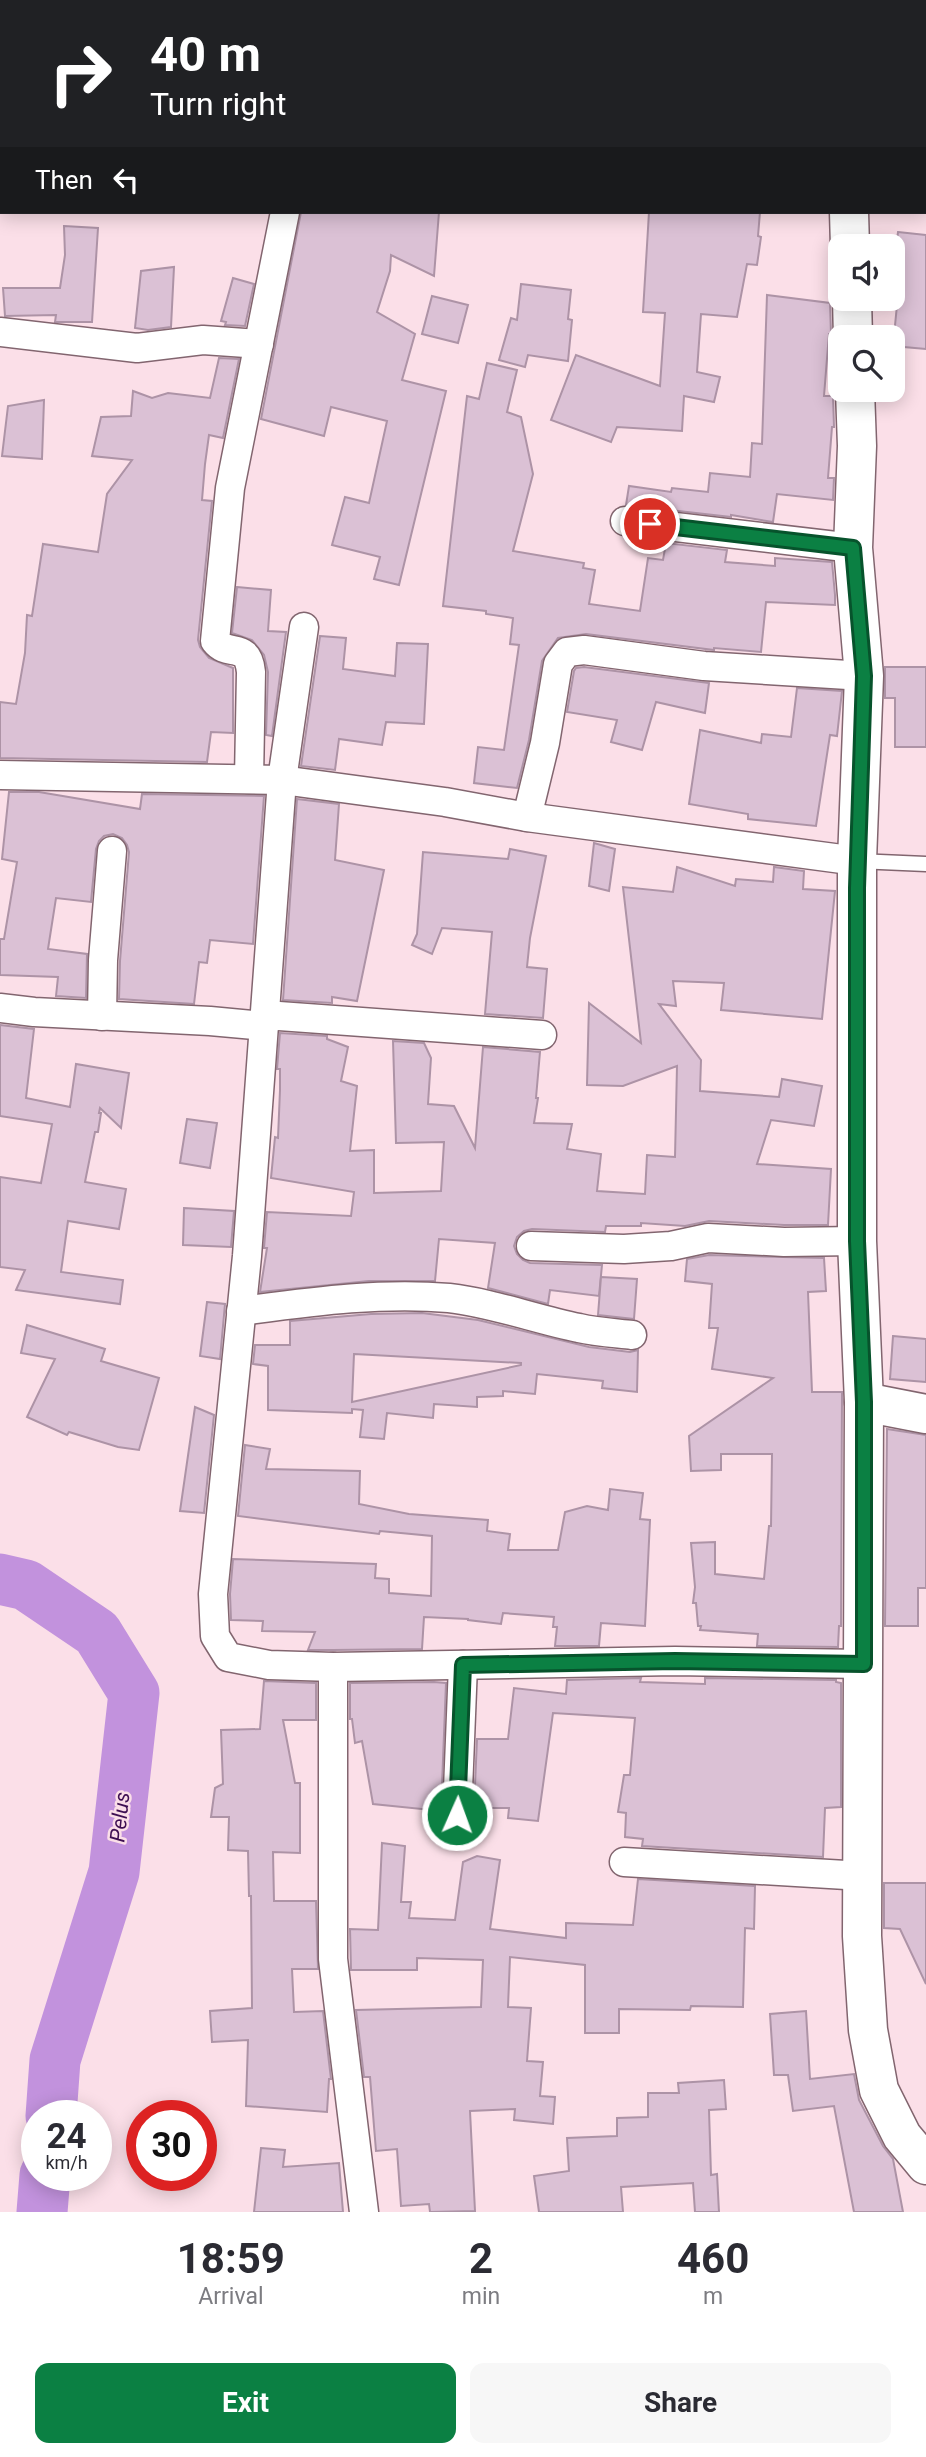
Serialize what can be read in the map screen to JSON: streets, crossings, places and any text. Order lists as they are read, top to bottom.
{
  "water": ["Pelus"],
  "page": {
    "turn": ["40 m", "Turn right"],
    "then": "Then",
    "speed": "24 km/h",
    "limit": "30",
    "eta": [
      "18:59",
      "Arrival",
      "2",
      "min",
      "460",
      "m"
    ],
    "buttons": ["Exit", "Share"]
  }
}
